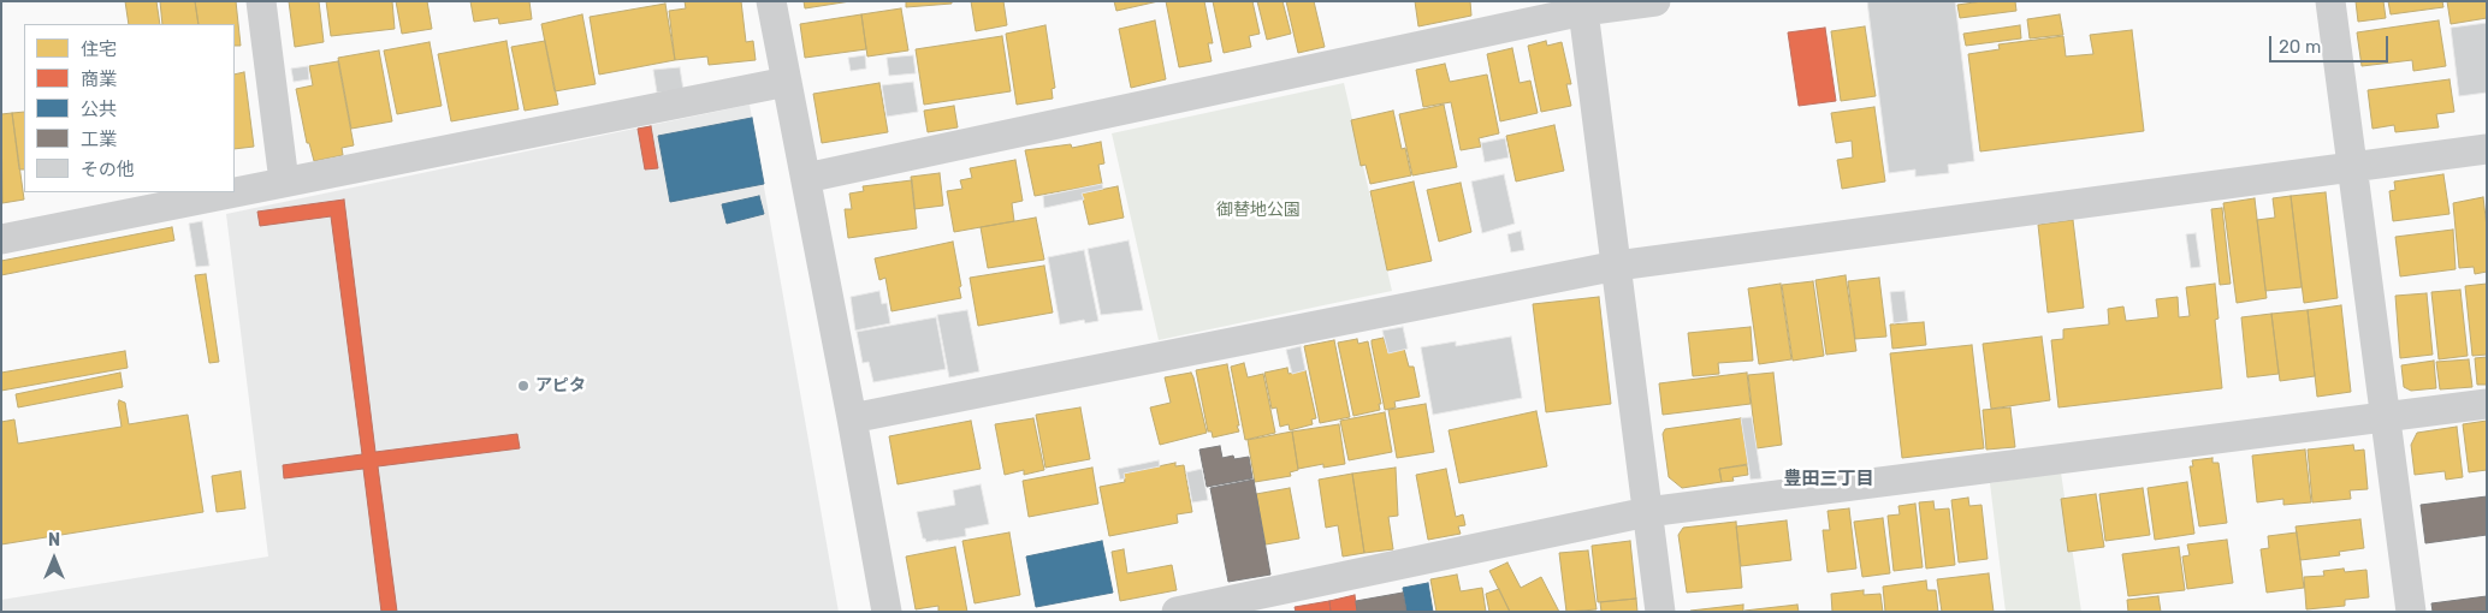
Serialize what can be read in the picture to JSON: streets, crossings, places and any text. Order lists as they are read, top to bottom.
{
  "districts": ["豊田三丁目"],
  "parks": ["御替地公園"],
  "places": ["アピタ"],
  "legend": [
    "住宅",
    "商業",
    "公共",
    "工業",
    "その他"
  ],
  "scale_bar": "20 m",
  "north": "top"
}
